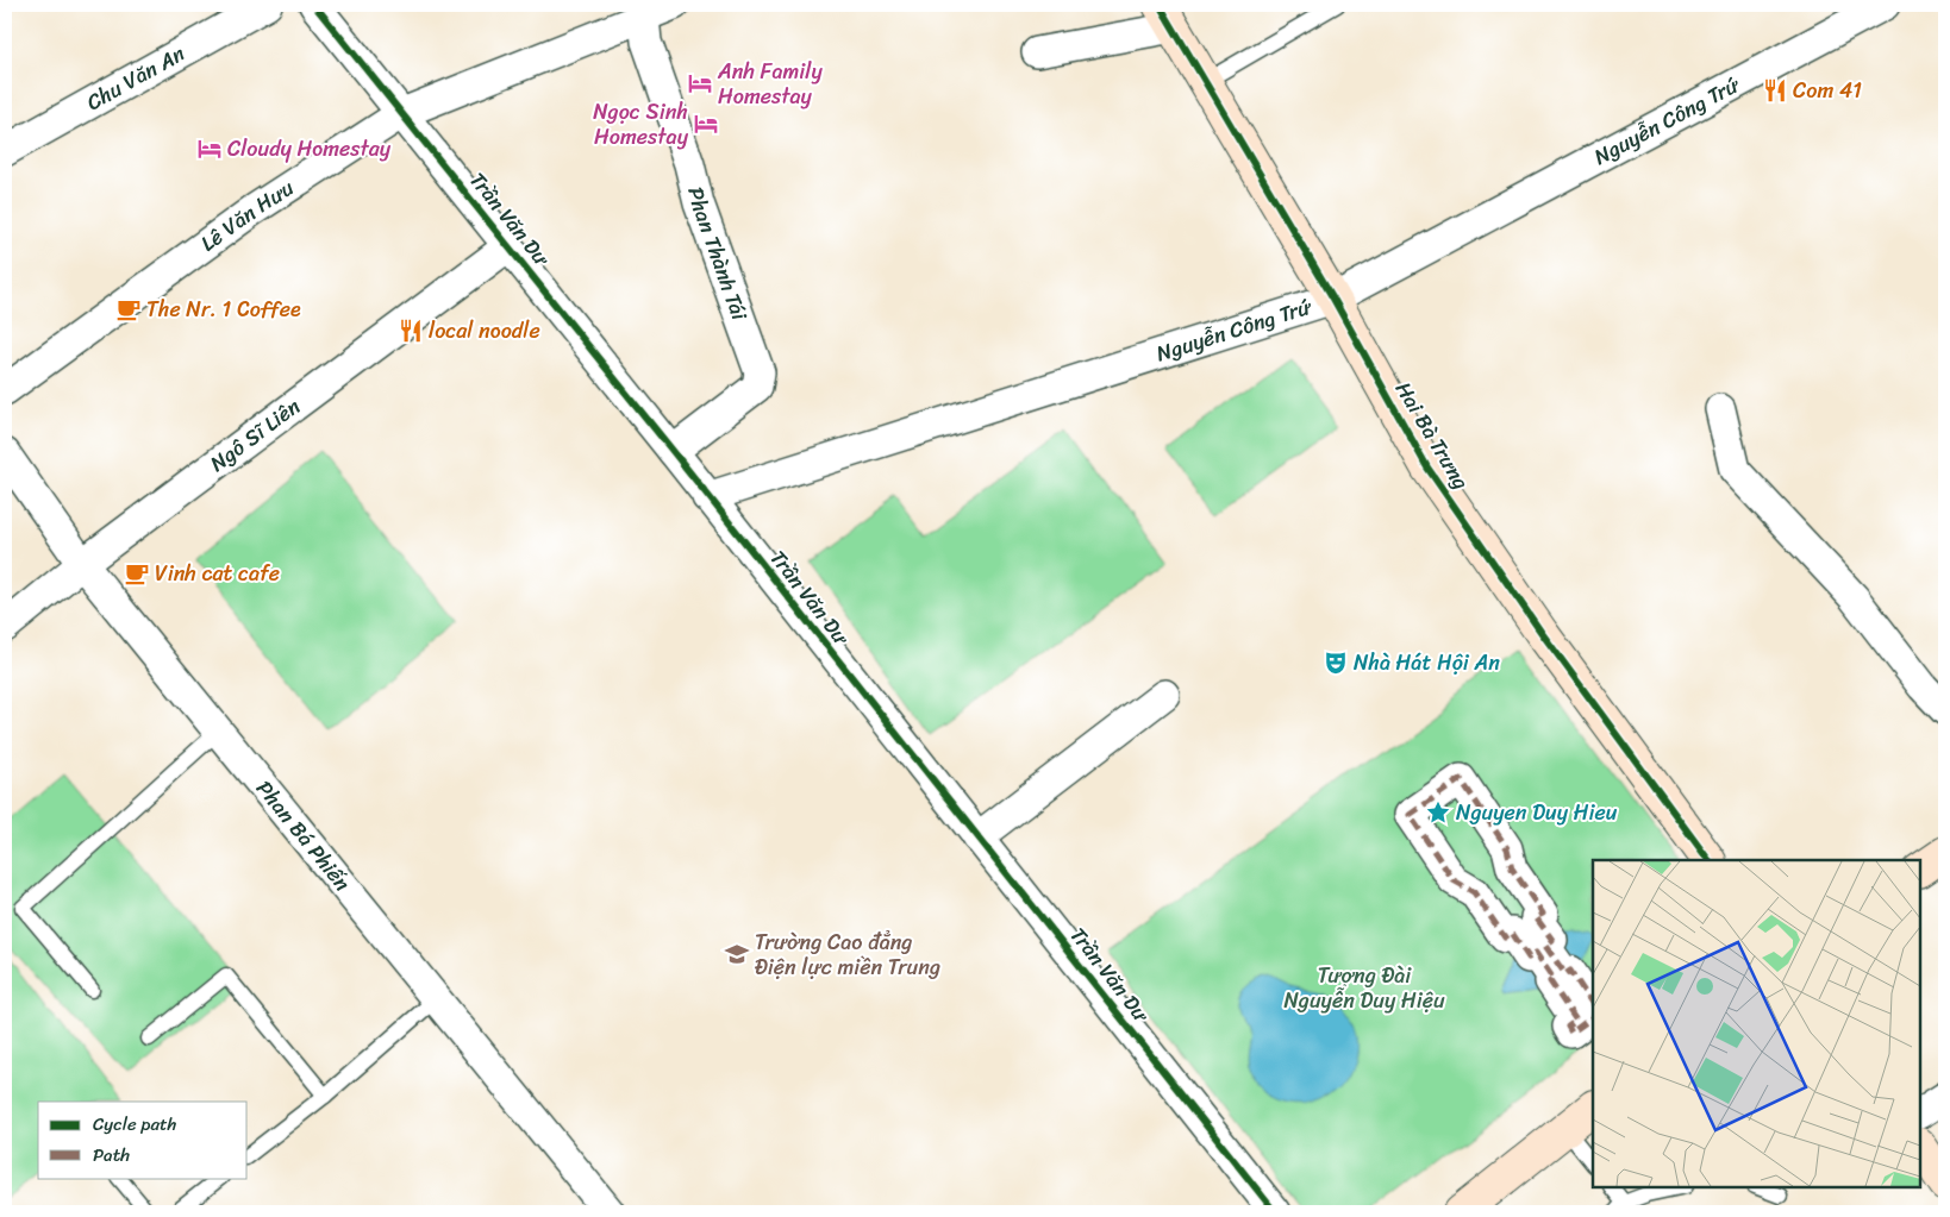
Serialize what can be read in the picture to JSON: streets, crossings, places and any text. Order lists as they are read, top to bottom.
{
  "streets": {
    "street": [
      "Chu Văn An",
      "Nguyễn Công Trứ",
      "Lê Văn Hưu",
      "Trần Văn Dư",
      "Phan Thành Tái",
      "Ngô Sĩ Liên",
      "Hai Bà Trưng",
      "Phan Bá Phiến"
    ]
  },
  "crossings": [
    ["Nguyễn Công Trứ", "Trần Văn Dư"],
    ["Nguyễn Công Trứ", "Hai Bà Trưng"],
    ["Lê Văn Hưu", "Trần Văn Dư"],
    ["Lê Văn Hưu", "Phan Thành Tái"],
    ["Trần Văn Dư", "Phan Thành Tái"],
    ["Trần Văn Dư", "Ngô Sĩ Liên"],
    ["Ngô Sĩ Liên", "Phan Bá Phiến"]
  ],
  "parks": ["Tượng Đài Nguyễn Duy Hiệu"],
  "places": {
    "hotel": ["Anh Family Homestay", "Ngọc Sinh Homestay", "Cloudy Homestay"],
    "restaurant": ["Com 41", "local noodle"],
    "cafe": ["The Nr. 1 Coffee", "Vinh cat cafe"],
    "theatre": ["Nhà Hát Hội An"],
    "place": ["Nguyen Duy Hieu"],
    "school or university": ["Trường Cao đẳng Điện lực miền Trung"]
  },
  "legend": ["Cycle path", "Path"]
}
